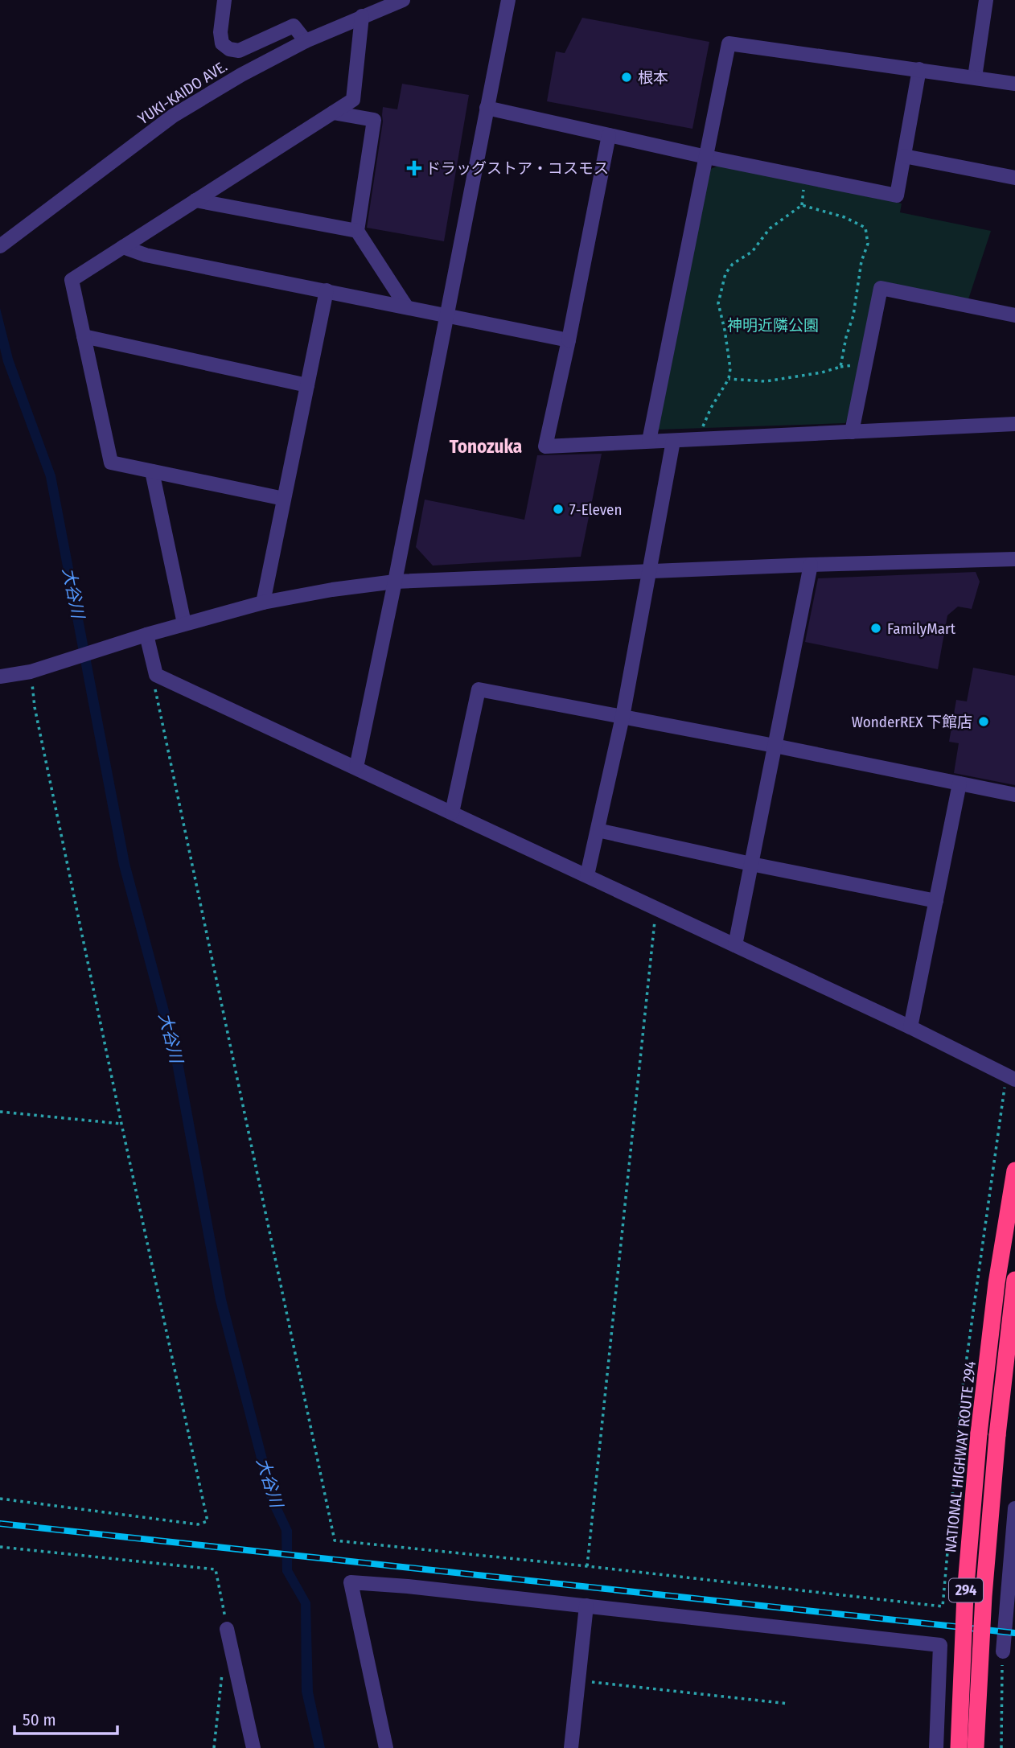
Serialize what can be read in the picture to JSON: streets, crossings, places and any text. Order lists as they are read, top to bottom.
{
  "streets": {
    "highway": ["NATIONAL HIGHWAY ROUTE 294", "294"],
    "street": ["YUKI-KAIDO AVE."]
  },
  "districts": ["Tonozuka"],
  "water": ["大谷川"],
  "parks": ["神明近隣公園"],
  "places": {
    "other": [
      "根本",
      "7-Eleven",
      "FamilyMart",
      "WonderREX 下館店"
    ],
    "health": ["ドラッグストア・コスモス"]
  },
  "scale_bar": "50 m"
}
